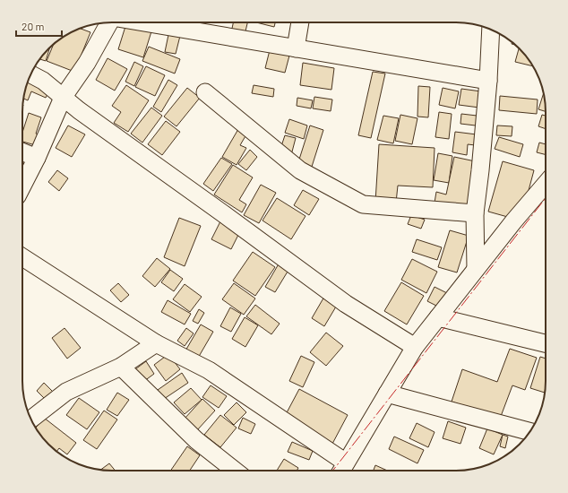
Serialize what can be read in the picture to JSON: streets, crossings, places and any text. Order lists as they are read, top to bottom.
{
  "scale_bar": "20 m"
}
